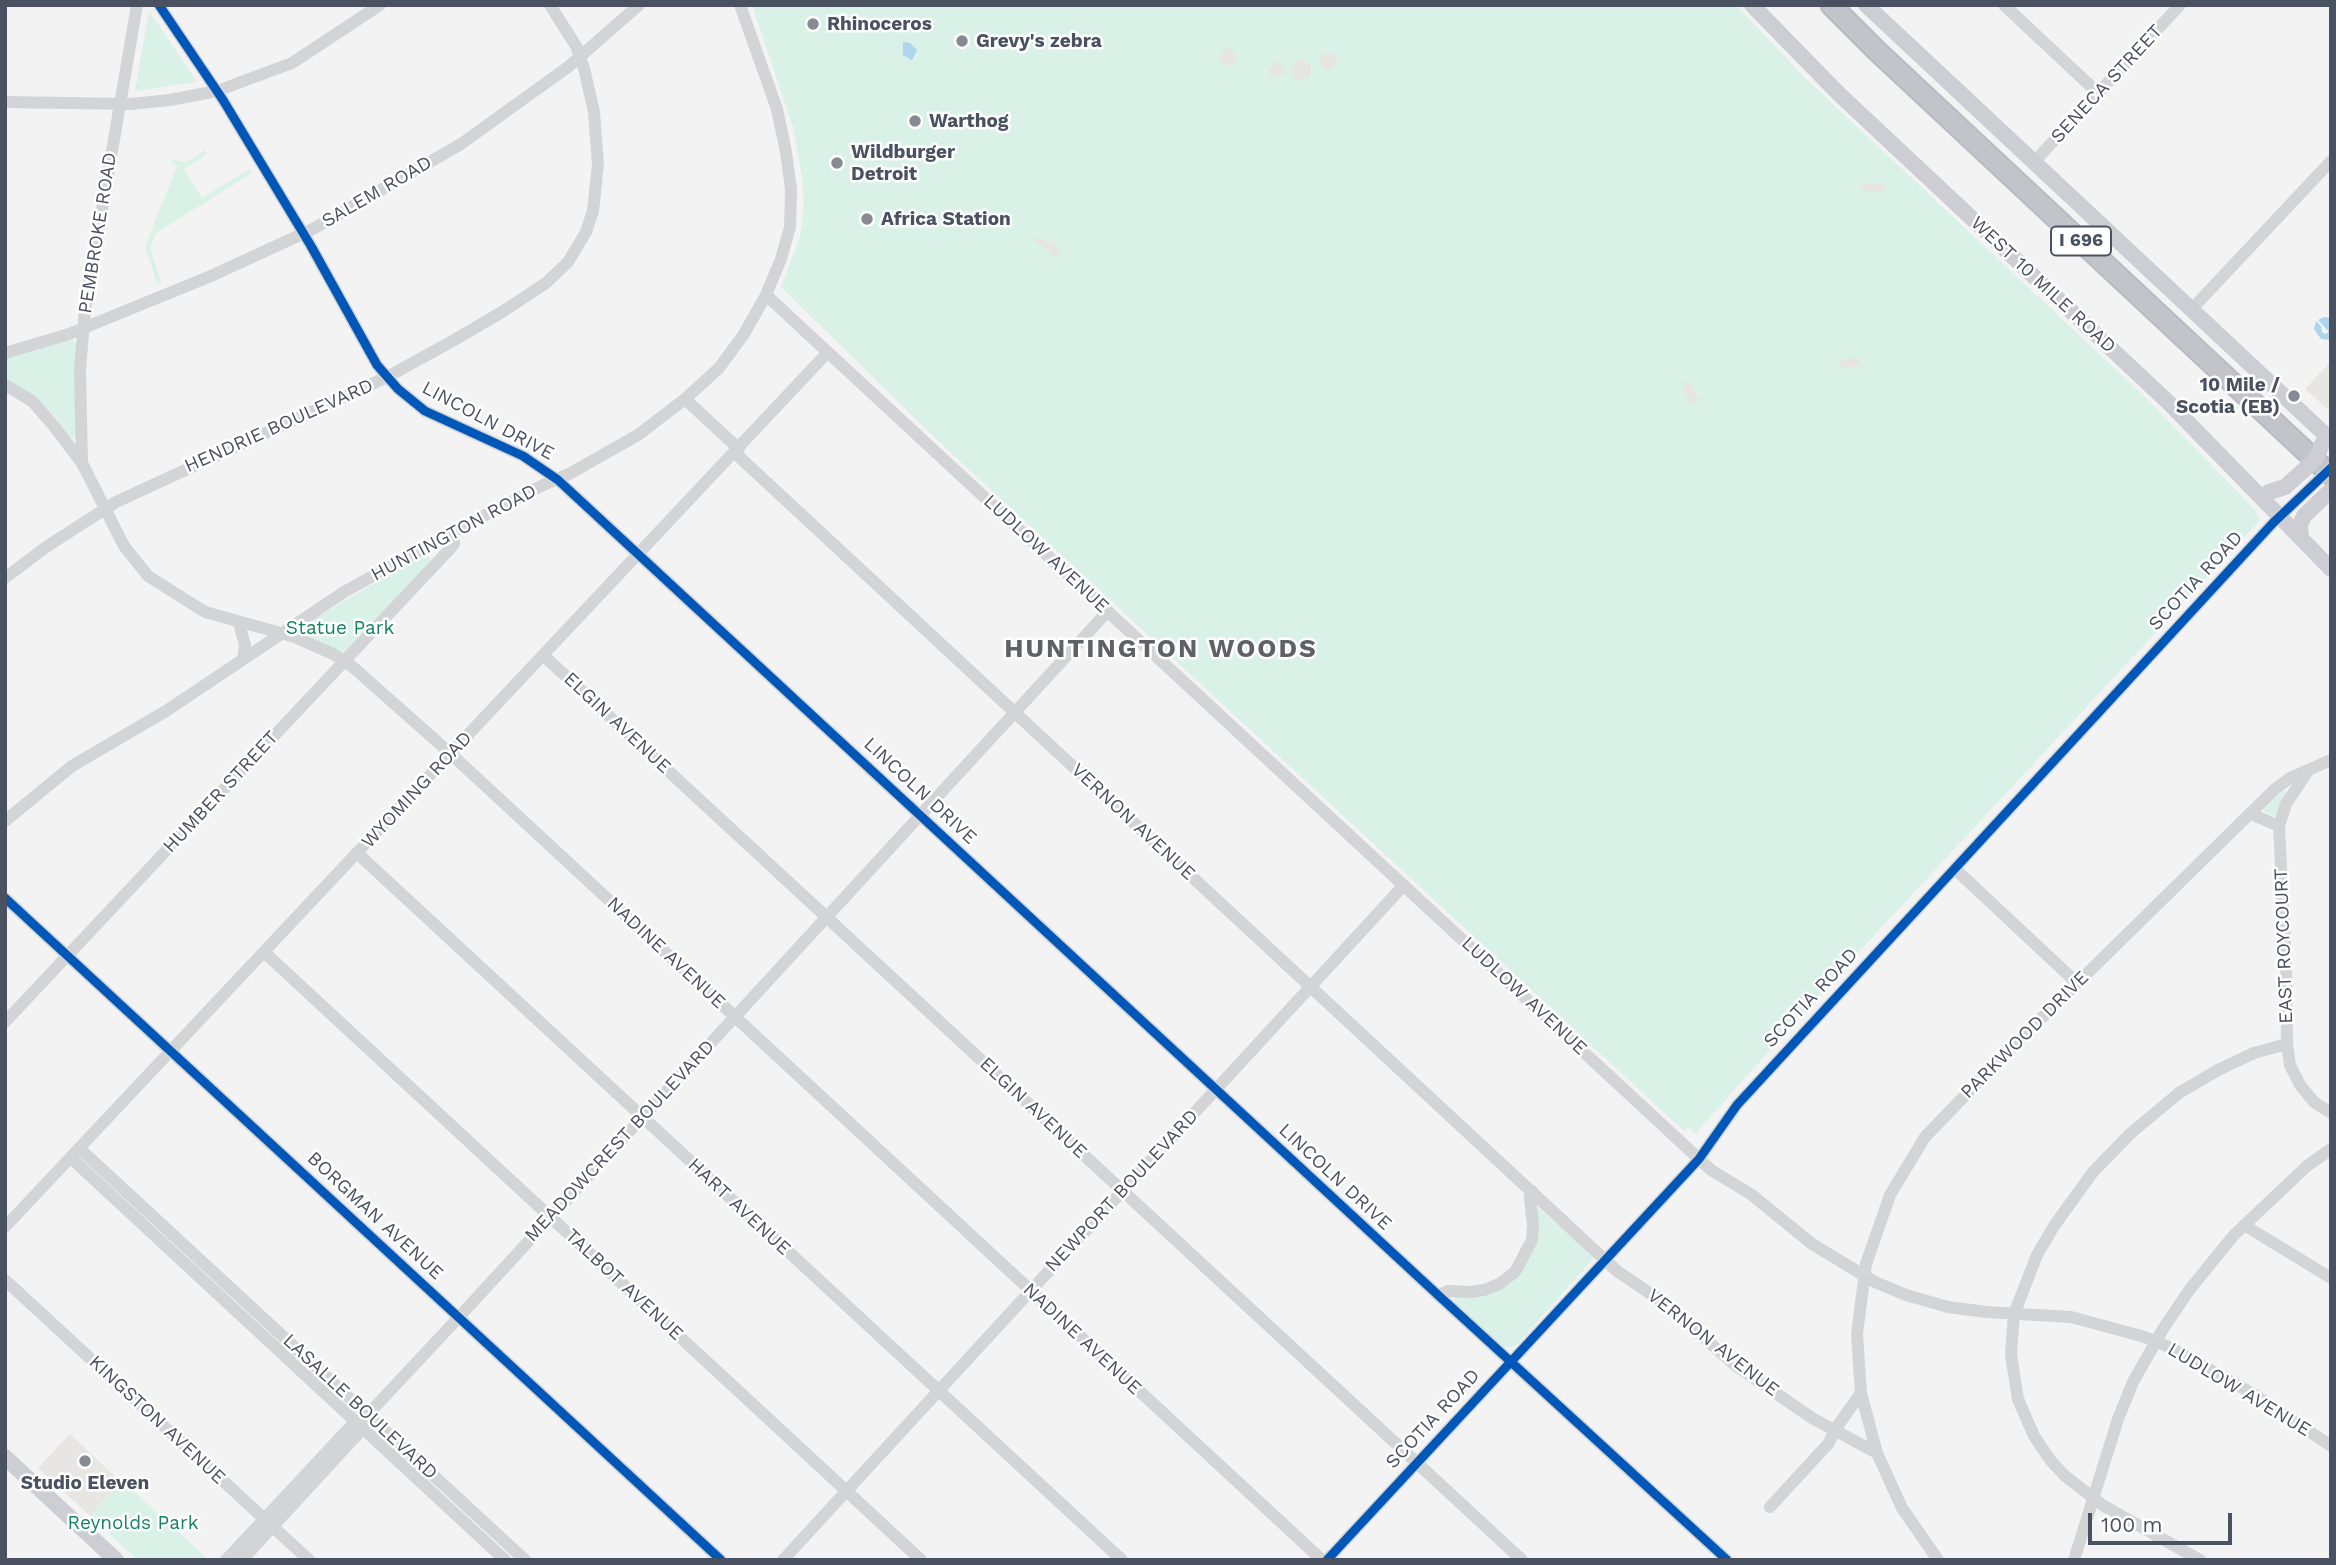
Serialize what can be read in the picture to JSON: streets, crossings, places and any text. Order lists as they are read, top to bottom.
{
  "streets": {
    "highway": ["I 696"],
    "main road": ["WEST 10 MILE ROAD"],
    "street": [
      "SENECA STREET",
      "SALEM ROAD",
      "PEMBROKE ROAD",
      "LINCOLN DRIVE",
      "HENDRIE BOULEVARD",
      "HUNTINGTON ROAD",
      "LUDLOW AVENUE",
      "SCOTIA ROAD",
      "ELGIN AVENUE",
      "WYOMING ROAD",
      "HUMBER STREET",
      "VERNON AVENUE",
      "EAST ROYCOURT",
      "NADINE AVENUE",
      "PARKWOOD DRIVE",
      "MEADOWCREST BOULEVARD",
      "NEWPORT BOULEVARD",
      "HART AVENUE",
      "BORGMAN AVENUE",
      "TALBOT AVENUE",
      "LASALLE BOULEVARD",
      "KINGSTON AVENUE"
    ]
  },
  "crossings": [
    ["SALEM ROAD", "PEMBROKE ROAD"],
    ["SALEM ROAD", "LINCOLN DRIVE"],
    ["SALEM ROAD", "HENDRIE BOULEVARD"],
    ["PEMBROKE ROAD", "NADINE AVENUE"],
    ["WEST 10 MILE ROAD", "SCOTIA ROAD"],
    ["LINCOLN DRIVE", "HENDRIE BOULEVARD"],
    ["LINCOLN DRIVE", "HUNTINGTON ROAD"],
    ["LINCOLN DRIVE", "SCOTIA ROAD"],
    ["LINCOLN DRIVE", "WYOMING ROAD"],
    ["LINCOLN DRIVE", "MEADOWCREST BOULEVARD"],
    ["LINCOLN DRIVE", "NEWPORT BOULEVARD"],
    ["HENDRIE BOULEVARD", "NADINE AVENUE"],
    ["HUNTINGTON ROAD", "LUDLOW AVENUE"],
    ["HUNTINGTON ROAD", "HUMBER STREET"],
    ["HUNTINGTON ROAD", "VERNON AVENUE"],
    ["HUNTINGTON ROAD", "NADINE AVENUE"],
    ["LUDLOW AVENUE", "SCOTIA ROAD"],
    ["LUDLOW AVENUE", "WYOMING ROAD"],
    ["LUDLOW AVENUE", "PARKWOOD DRIVE"],
    ["LUDLOW AVENUE", "MEADOWCREST BOULEVARD"],
    ["LUDLOW AVENUE", "NEWPORT BOULEVARD"],
    ["SCOTIA ROAD", "ELGIN AVENUE"],
    ["SCOTIA ROAD", "VERNON AVENUE"],
    ["SCOTIA ROAD", "NADINE AVENUE"],
    ["ELGIN AVENUE", "WYOMING ROAD"],
    ["ELGIN AVENUE", "MEADOWCREST BOULEVARD"],
    ["ELGIN AVENUE", "NEWPORT BOULEVARD"],
    ["WYOMING ROAD", "VERNON AVENUE"],
    ["WYOMING ROAD", "NADINE AVENUE"],
    ["WYOMING ROAD", "HART AVENUE"],
    ["WYOMING ROAD", "BORGMAN AVENUE"],
    ["WYOMING ROAD", "TALBOT AVENUE"],
    ["WYOMING ROAD", "LASALLE BOULEVARD"],
    ["HUMBER STREET", "NADINE AVENUE"],
    ["HUMBER STREET", "BORGMAN AVENUE"],
    ["VERNON AVENUE", "PARKWOOD DRIVE"],
    ["VERNON AVENUE", "MEADOWCREST BOULEVARD"],
    ["VERNON AVENUE", "NEWPORT BOULEVARD"],
    ["EAST ROYCOURT", "PARKWOOD DRIVE"],
    ["NADINE AVENUE", "MEADOWCREST BOULEVARD"],
    ["NADINE AVENUE", "NEWPORT BOULEVARD"],
    ["MEADOWCREST BOULEVARD", "HART AVENUE"],
    ["MEADOWCREST BOULEVARD", "BORGMAN AVENUE"],
    ["MEADOWCREST BOULEVARD", "TALBOT AVENUE"],
    ["MEADOWCREST BOULEVARD", "LASALLE BOULEVARD"],
    ["MEADOWCREST BOULEVARD", "KINGSTON AVENUE"],
    ["NEWPORT BOULEVARD", "HART AVENUE"],
    ["NEWPORT BOULEVARD", "TALBOT AVENUE"]
  ],
  "districts": ["HUNTINGTON WOODS"],
  "parks": ["Statue Park", "Reynolds Park"],
  "places": [
    "Rhinoceros",
    "Grevy's zebra",
    "Warthog",
    "Wildburger Detroit",
    "Africa Station",
    "10 Mile / Scotia (EB)",
    "Studio Eleven"
  ],
  "scale_bar": "100 m"
}
